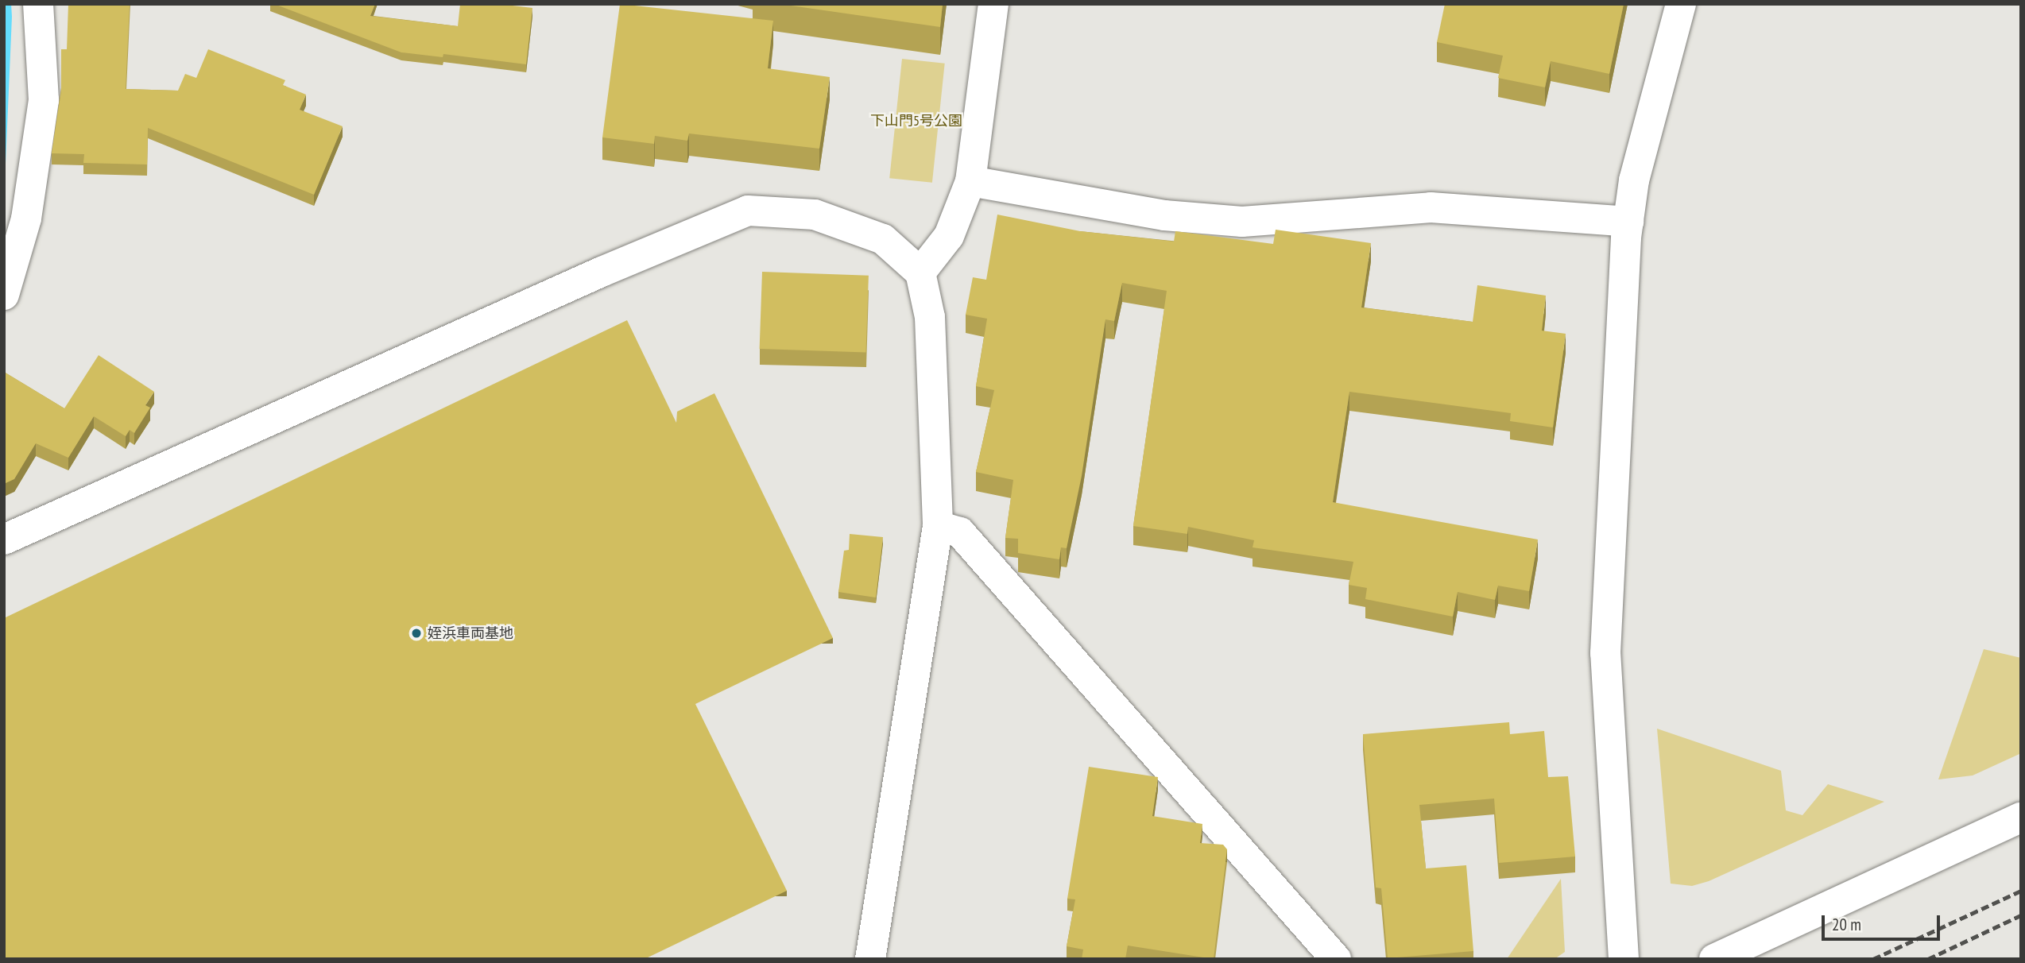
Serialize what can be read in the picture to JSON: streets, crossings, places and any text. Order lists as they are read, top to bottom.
{
  "parks": ["下山門5号公園"],
  "places": ["姪浜車両基地"],
  "scale_bar": "20 m"
}
